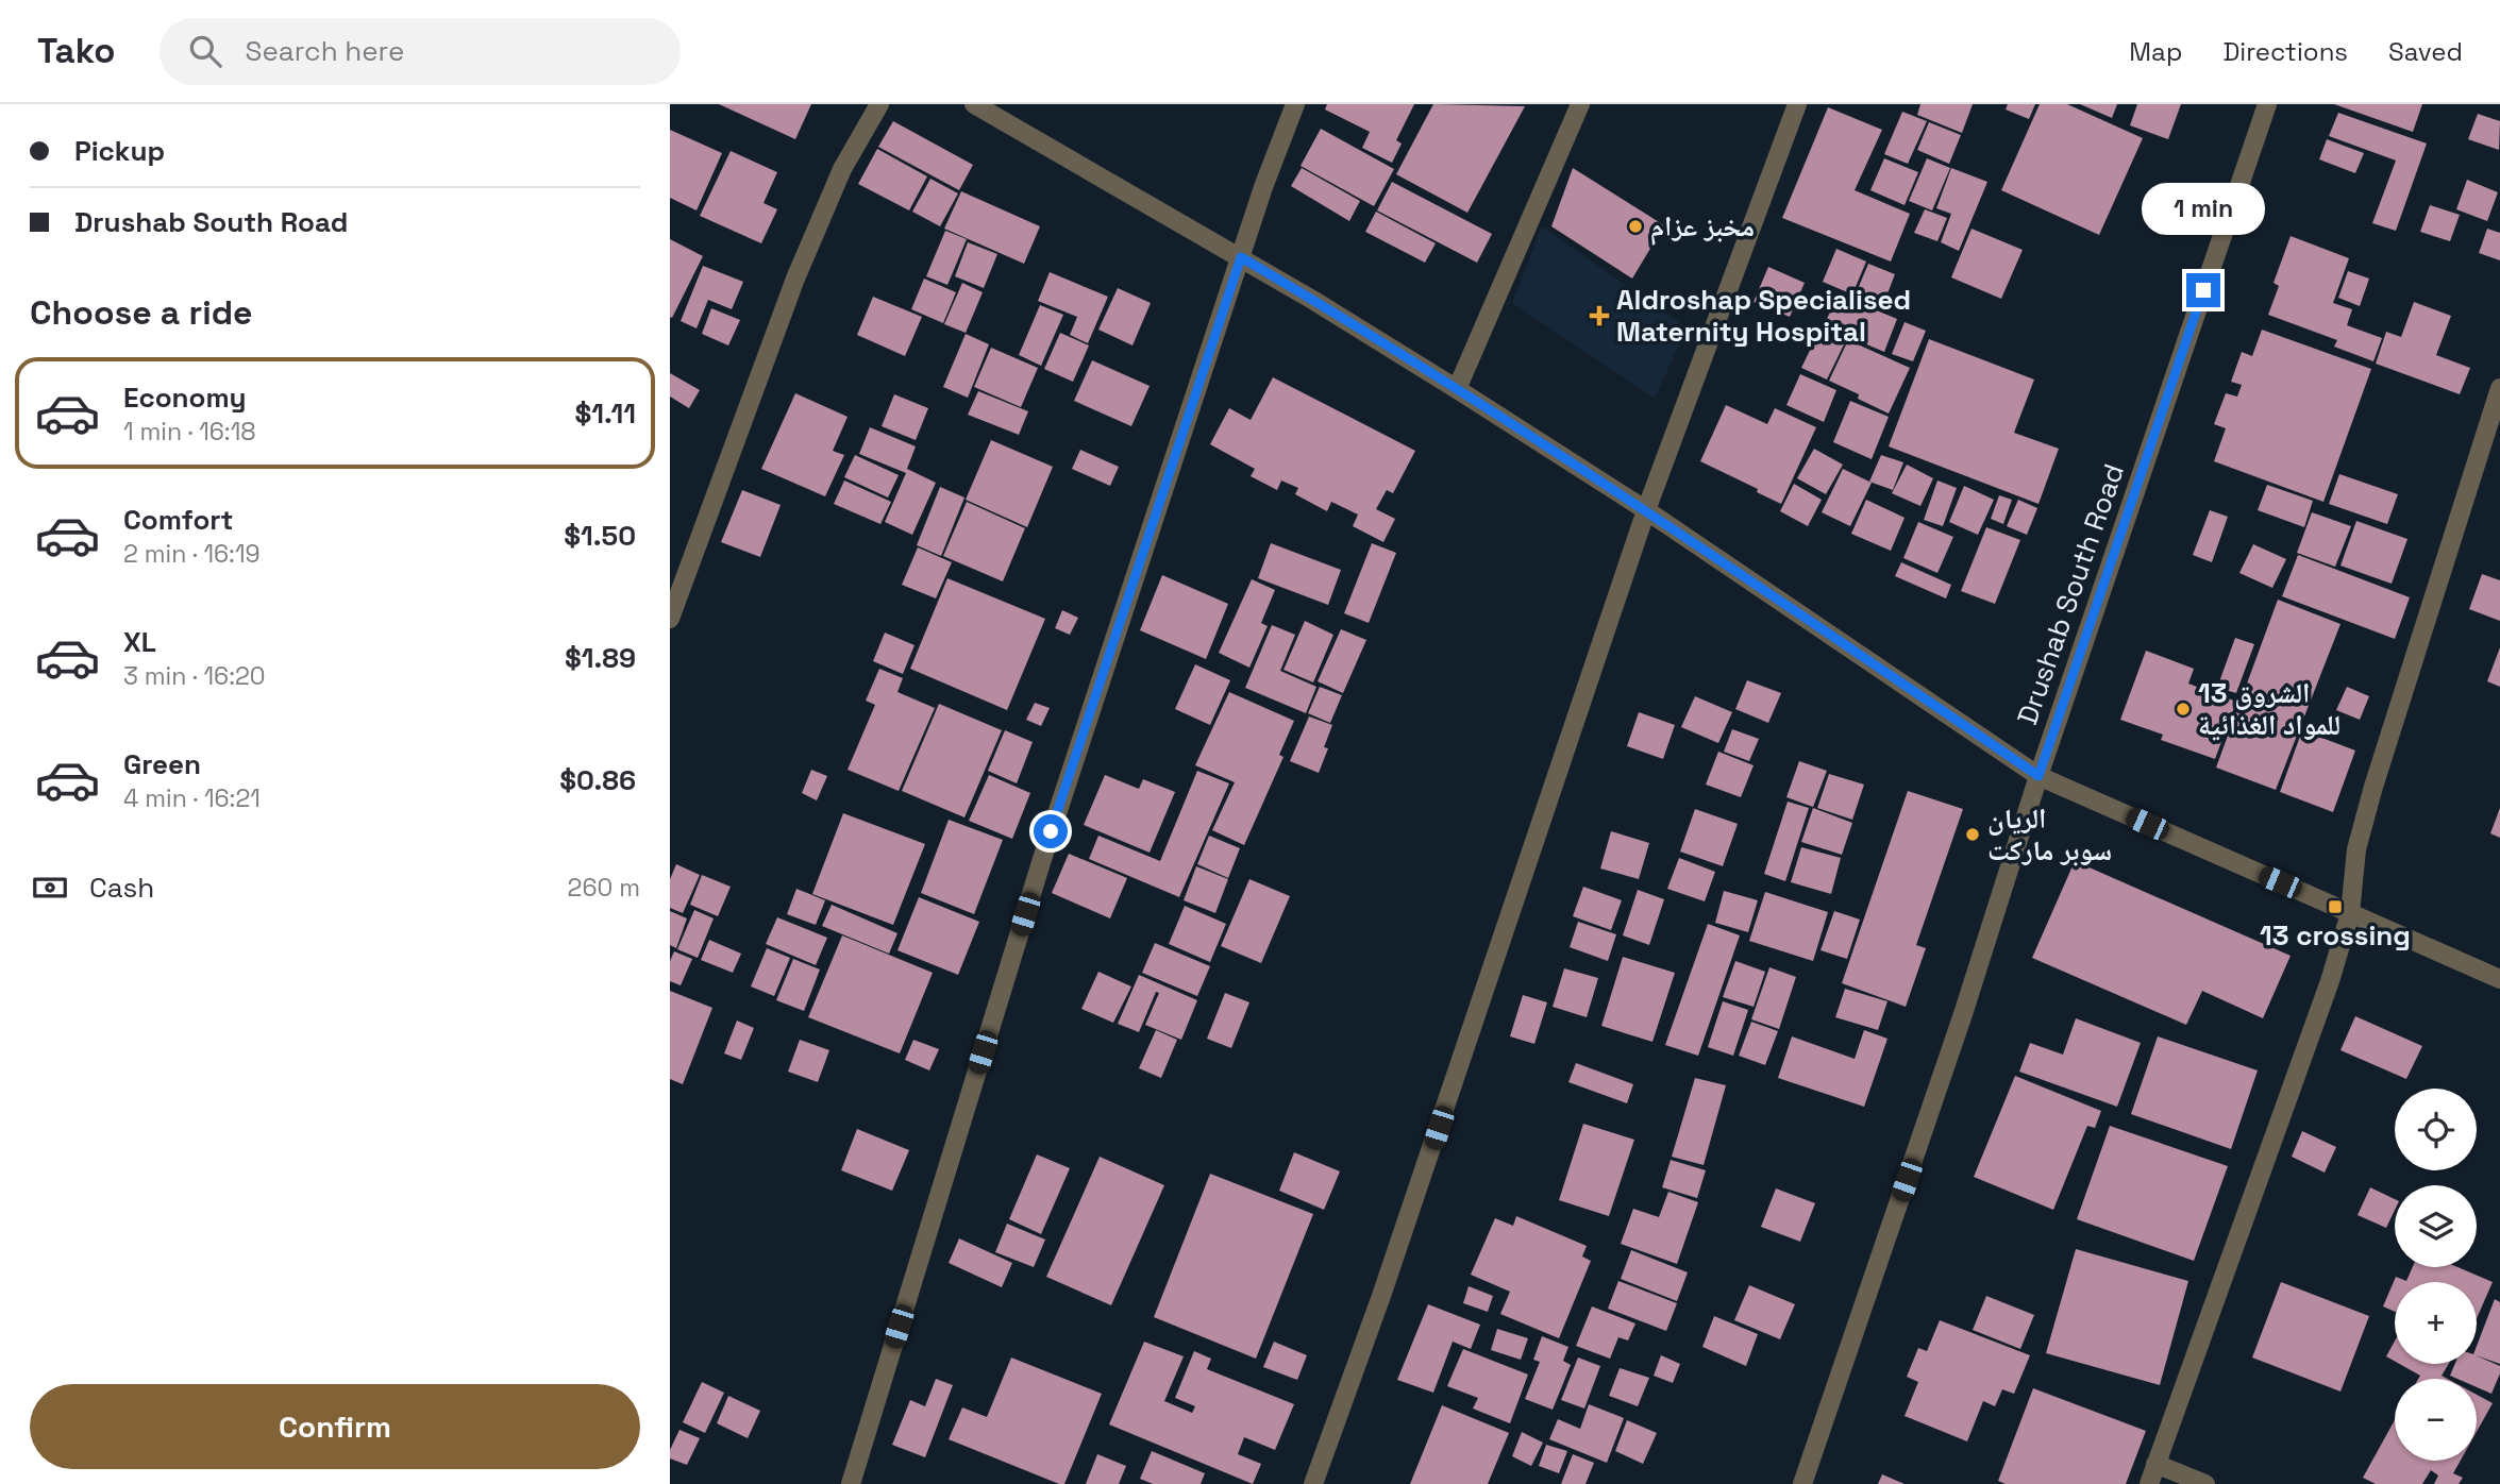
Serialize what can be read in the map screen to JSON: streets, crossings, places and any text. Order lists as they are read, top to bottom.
{
  "streets": {
    "street": ["Drushab South Road"]
  },
  "places": {
    "other": ["مخبز عزام", "الشروق 13 للمواد الغذائية", "الريان سوبر ماركت"],
    "health": ["Aldroshap Specialised Maternity Hospital"],
    "transit": ["13 crossing"]
  },
  "page": {
    "header": "Tako",
    "search": "Search here",
    "nav": ["Map", "Directions", "Saved"],
    "banner": ["Pickup", "Drushab South Road"],
    "bubble": "1 min",
    "heading": "Choose a ride",
    "list": [
      {
        "name": "Economy",
        "note": "1 min · 16:18",
        "value": "$1.11"
      },
      {
        "name": "Comfort",
        "note": "2 min · 16:19",
        "value": "$1.50"
      },
      {
        "name": "XL",
        "note": "3 min · 16:20",
        "value": "$1.89"
      },
      {
        "name": "Green",
        "note": "4 min · 16:21",
        "value": "$0.86"
      }
    ],
    "pay": ["Cash", "260 m"],
    "map_buttons": ["+", "−"],
    "buttons": "Confirm"
  }
}
